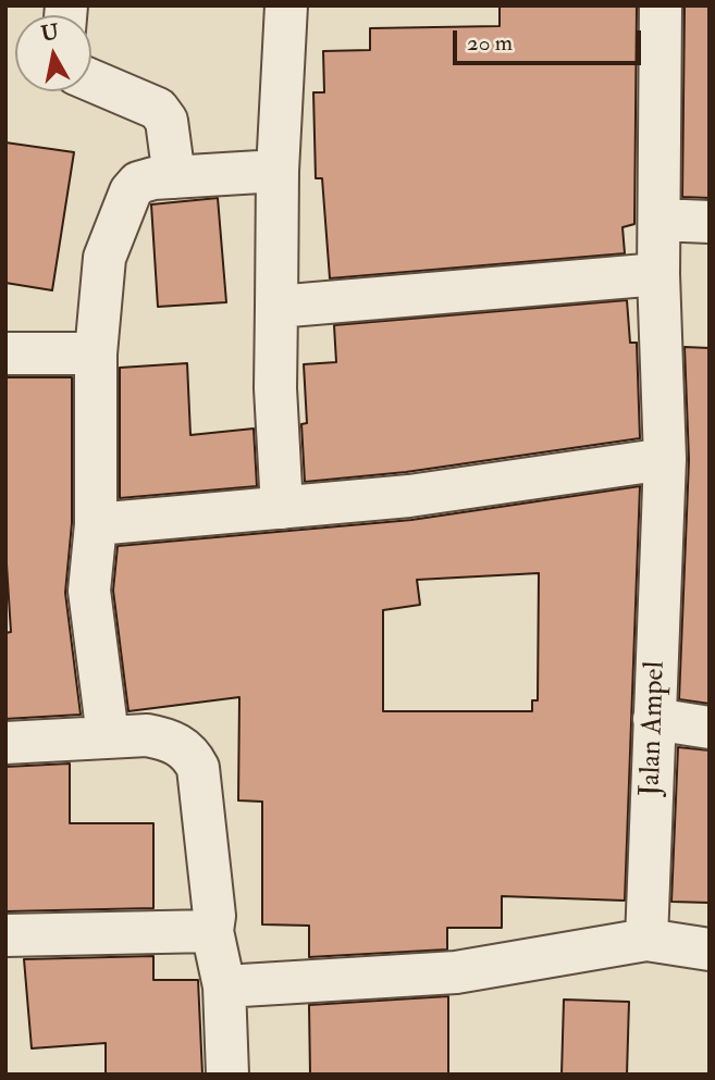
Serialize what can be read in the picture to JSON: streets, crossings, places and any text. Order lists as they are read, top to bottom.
{
  "streets": {
    "street": ["Jalan Ampel"]
  },
  "scale_bar": "20 m",
  "north": "top"
}
